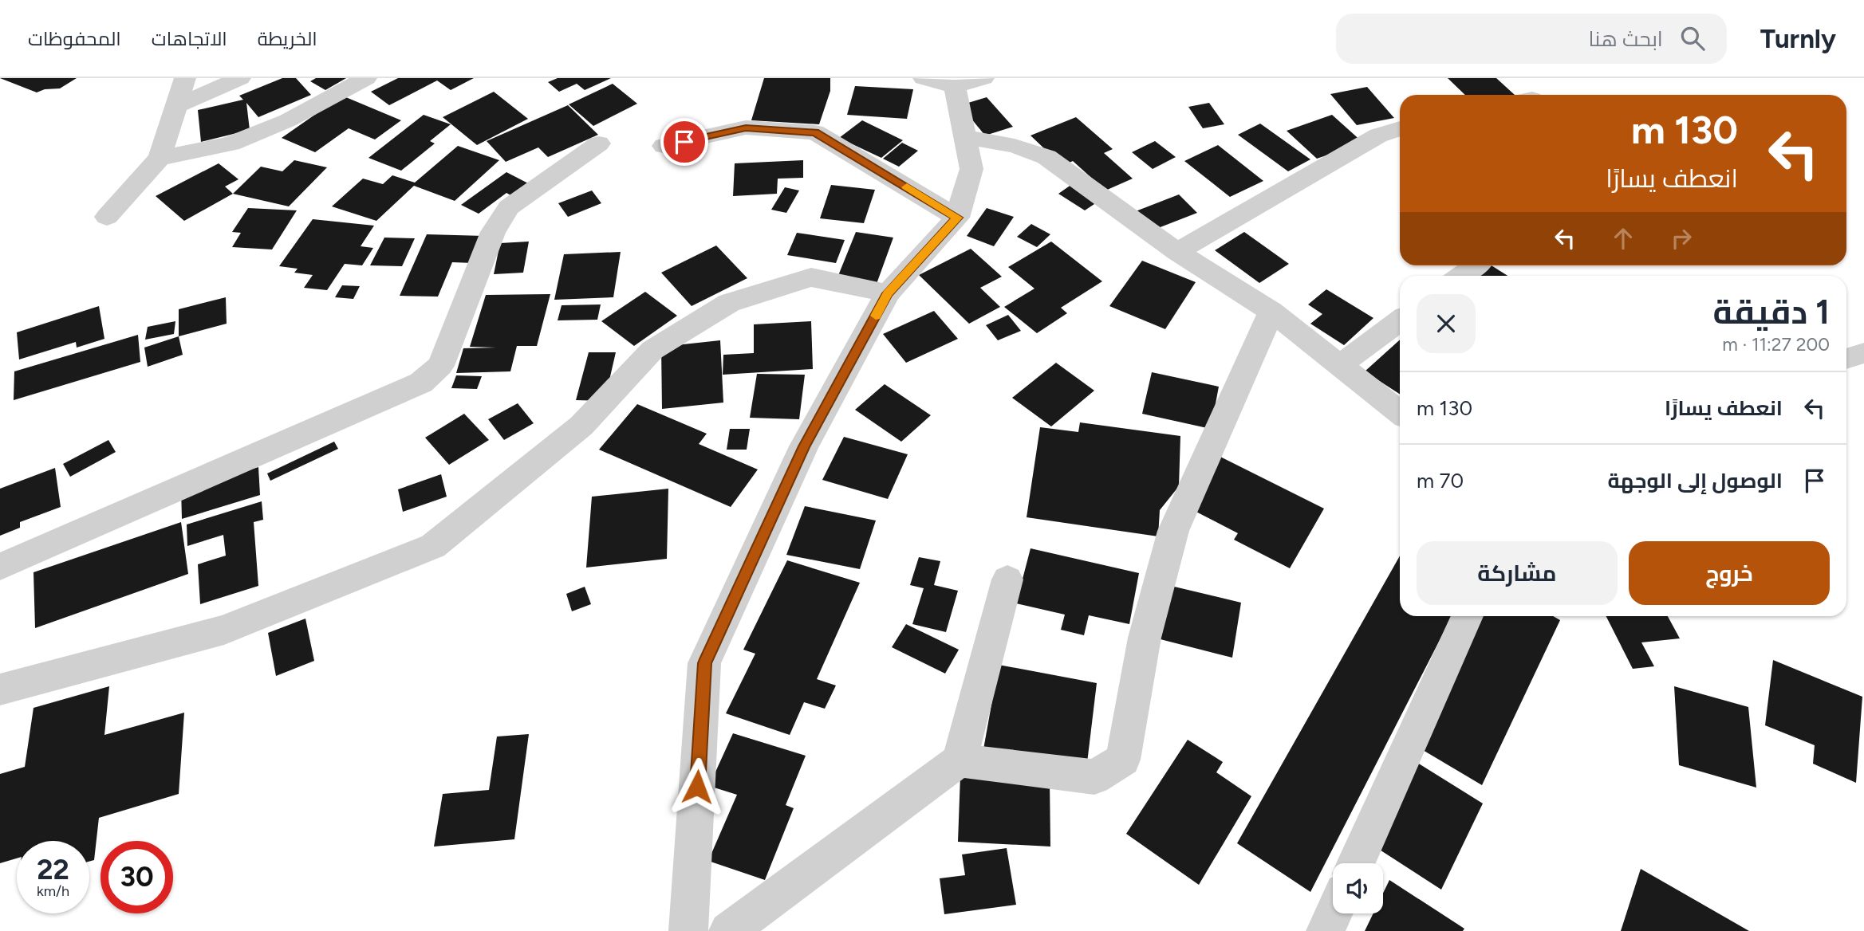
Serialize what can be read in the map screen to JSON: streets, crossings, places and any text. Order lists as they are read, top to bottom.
{
  "page": {
    "header": "Turnly",
    "search": "ابحث هنا",
    "nav": ["الخريطة", "الاتجاهات", "المحفوظات"],
    "turn": ["130 m", "انعطف يسارًا"],
    "heading": ["1 دقيقة", "200 m · 11:27"],
    "list": [
      {
        "name": "انعطف يسارًا",
        "value": "130 m"
      },
      {
        "name": "الوصول إلى الوجهة",
        "value": "70 m"
      }
    ],
    "buttons": ["خروج", "مشاركة"],
    "speed": "22 km/h",
    "limit": "30"
  }
}
